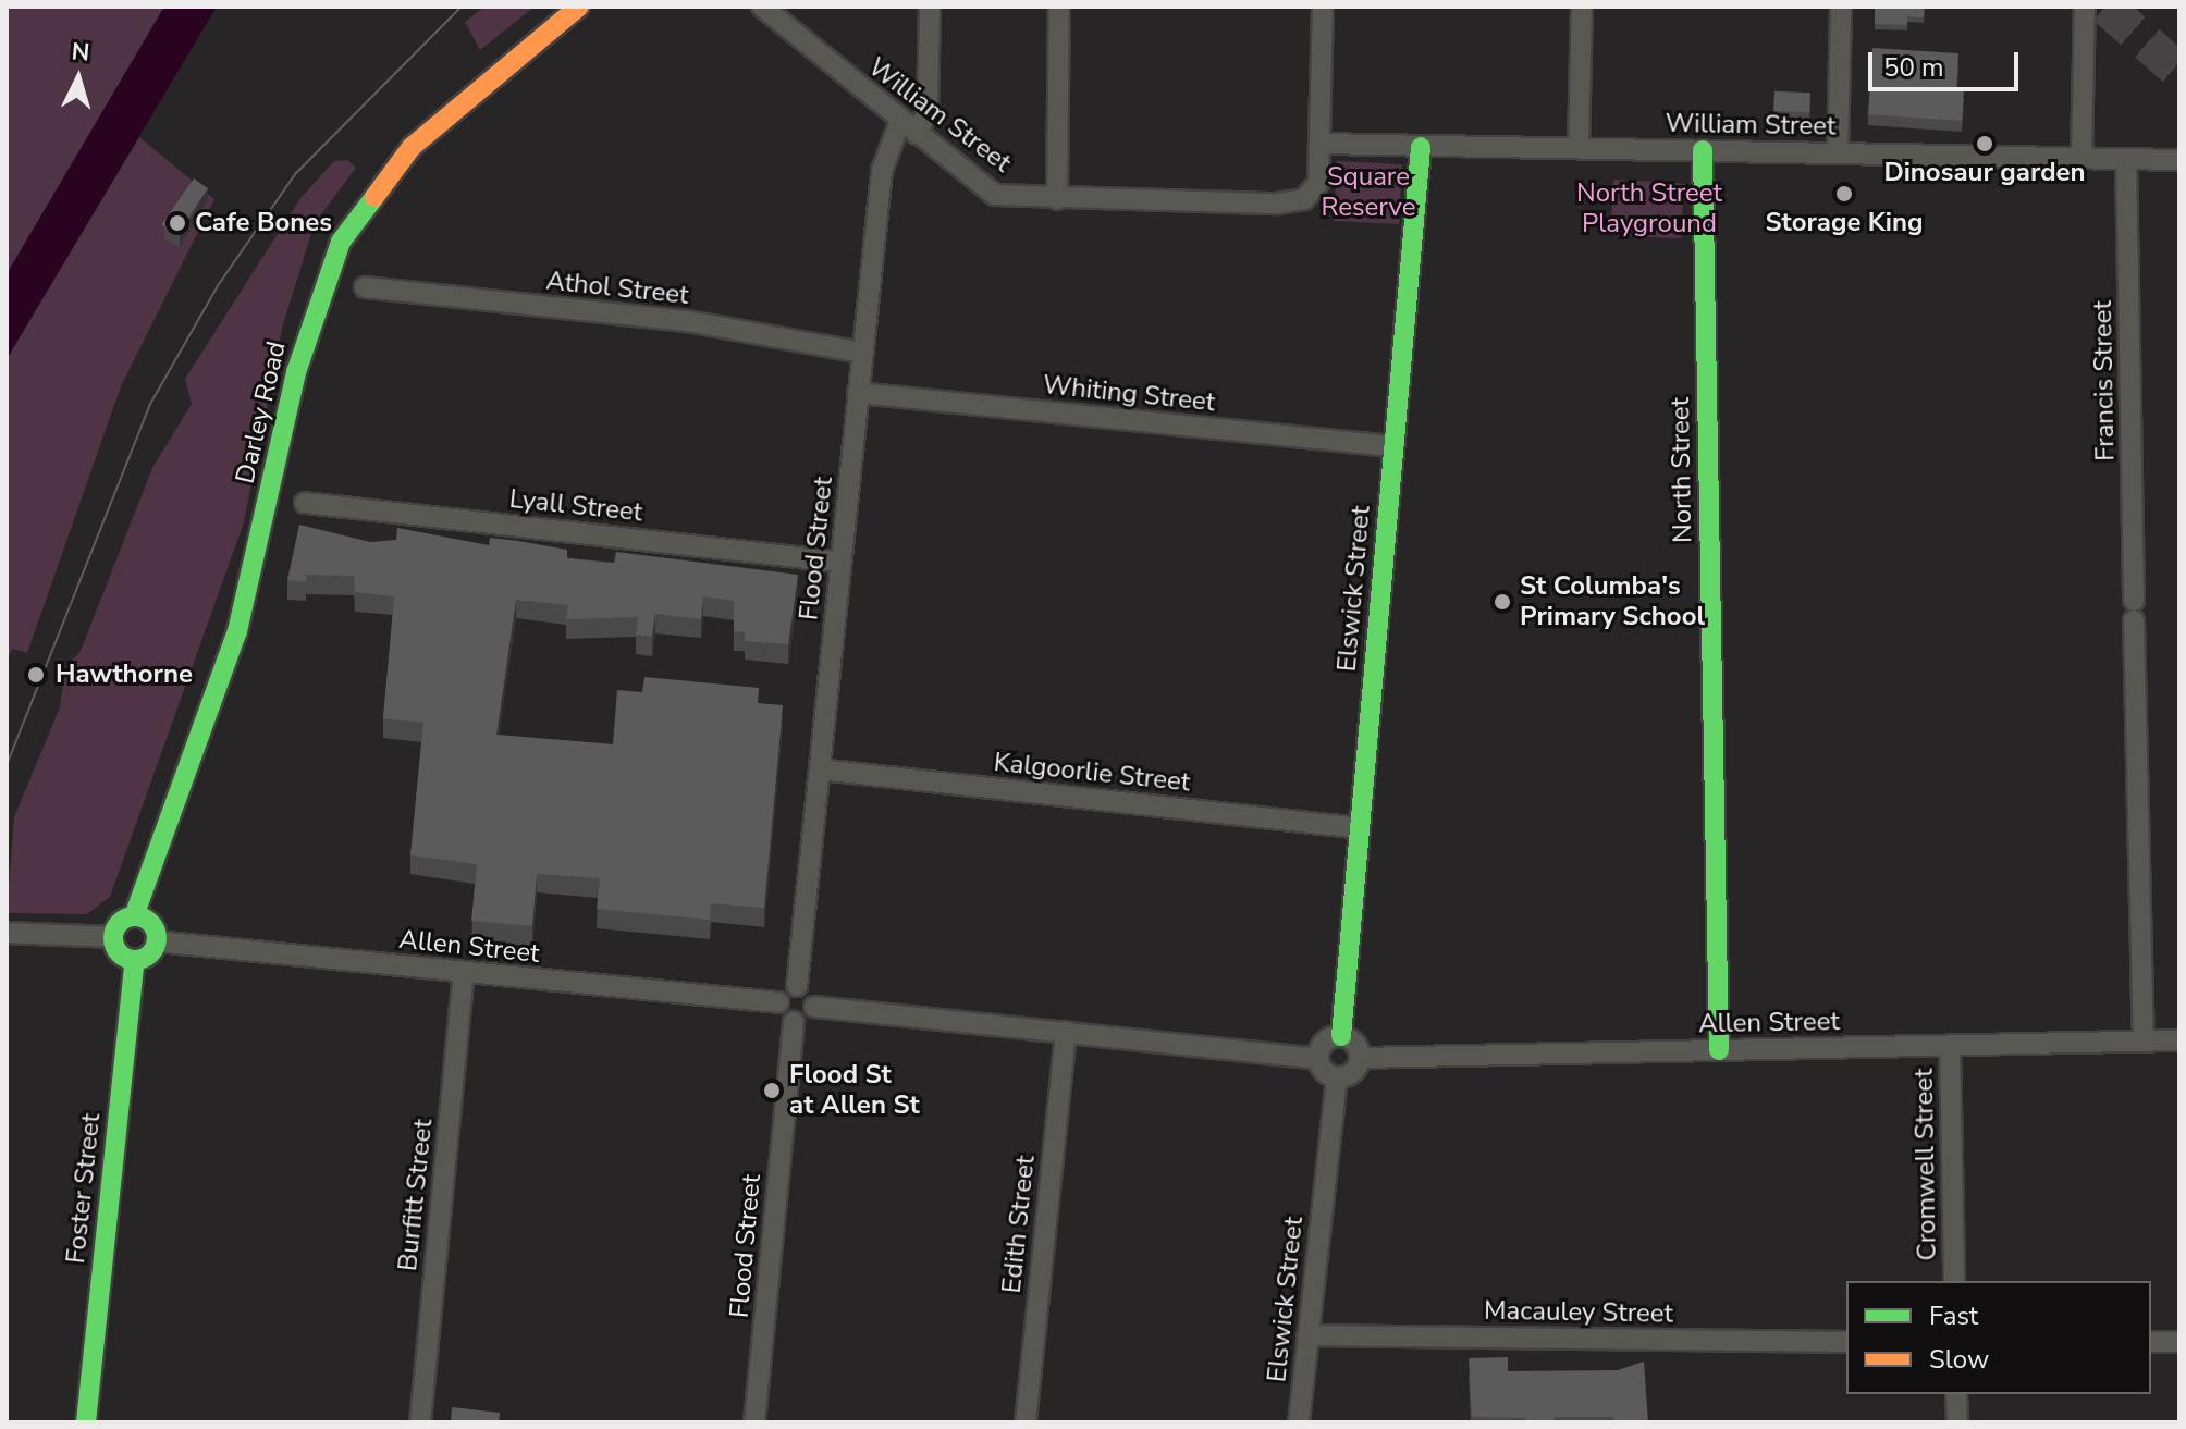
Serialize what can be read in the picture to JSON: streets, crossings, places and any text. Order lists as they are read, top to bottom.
{
  "streets": {
    "street": [
      "William Street",
      "Athol Street",
      "Francis Street",
      "Whiting Street",
      "Darley Road",
      "North Street",
      "Lyall Street",
      "Flood Street",
      "Elswick Street",
      "Kalgoorlie Street",
      "Allen Street",
      "Cromwell Street",
      "Foster Street",
      "Burfitt Street",
      "Edith Street",
      "Macauley Street"
    ]
  },
  "crossings": [
    ["William Street", "Francis Street"],
    ["William Street", "North Street"],
    ["William Street", "Flood Street"],
    ["William Street", "Elswick Street"],
    ["Athol Street", "Flood Street"],
    ["Francis Street", "Allen Street"],
    ["Whiting Street", "Flood Street"],
    ["Whiting Street", "Elswick Street"],
    ["Darley Road", "Allen Street"],
    ["Darley Road", "Foster Street"],
    ["North Street", "Allen Street"],
    ["Lyall Street", "Flood Street"],
    ["Flood Street", "Kalgoorlie Street"],
    ["Elswick Street", "Kalgoorlie Street"],
    ["Elswick Street", "Allen Street"],
    ["Elswick Street", "Macauley Street"],
    ["Allen Street", "Cromwell Street"],
    ["Allen Street", "Foster Street"],
    ["Allen Street", "Burfitt Street"]
  ],
  "parks": ["Square Reserve", "North Street Playground"],
  "places": [
    "Dinosaur garden",
    "Storage King",
    "Cafe Bones",
    "St Columba's Primary School",
    "Hawthorne",
    "Flood St at Allen St"
  ],
  "legend": ["Fast", "Slow"],
  "scale_bar": "50 m",
  "north": "top"
}
